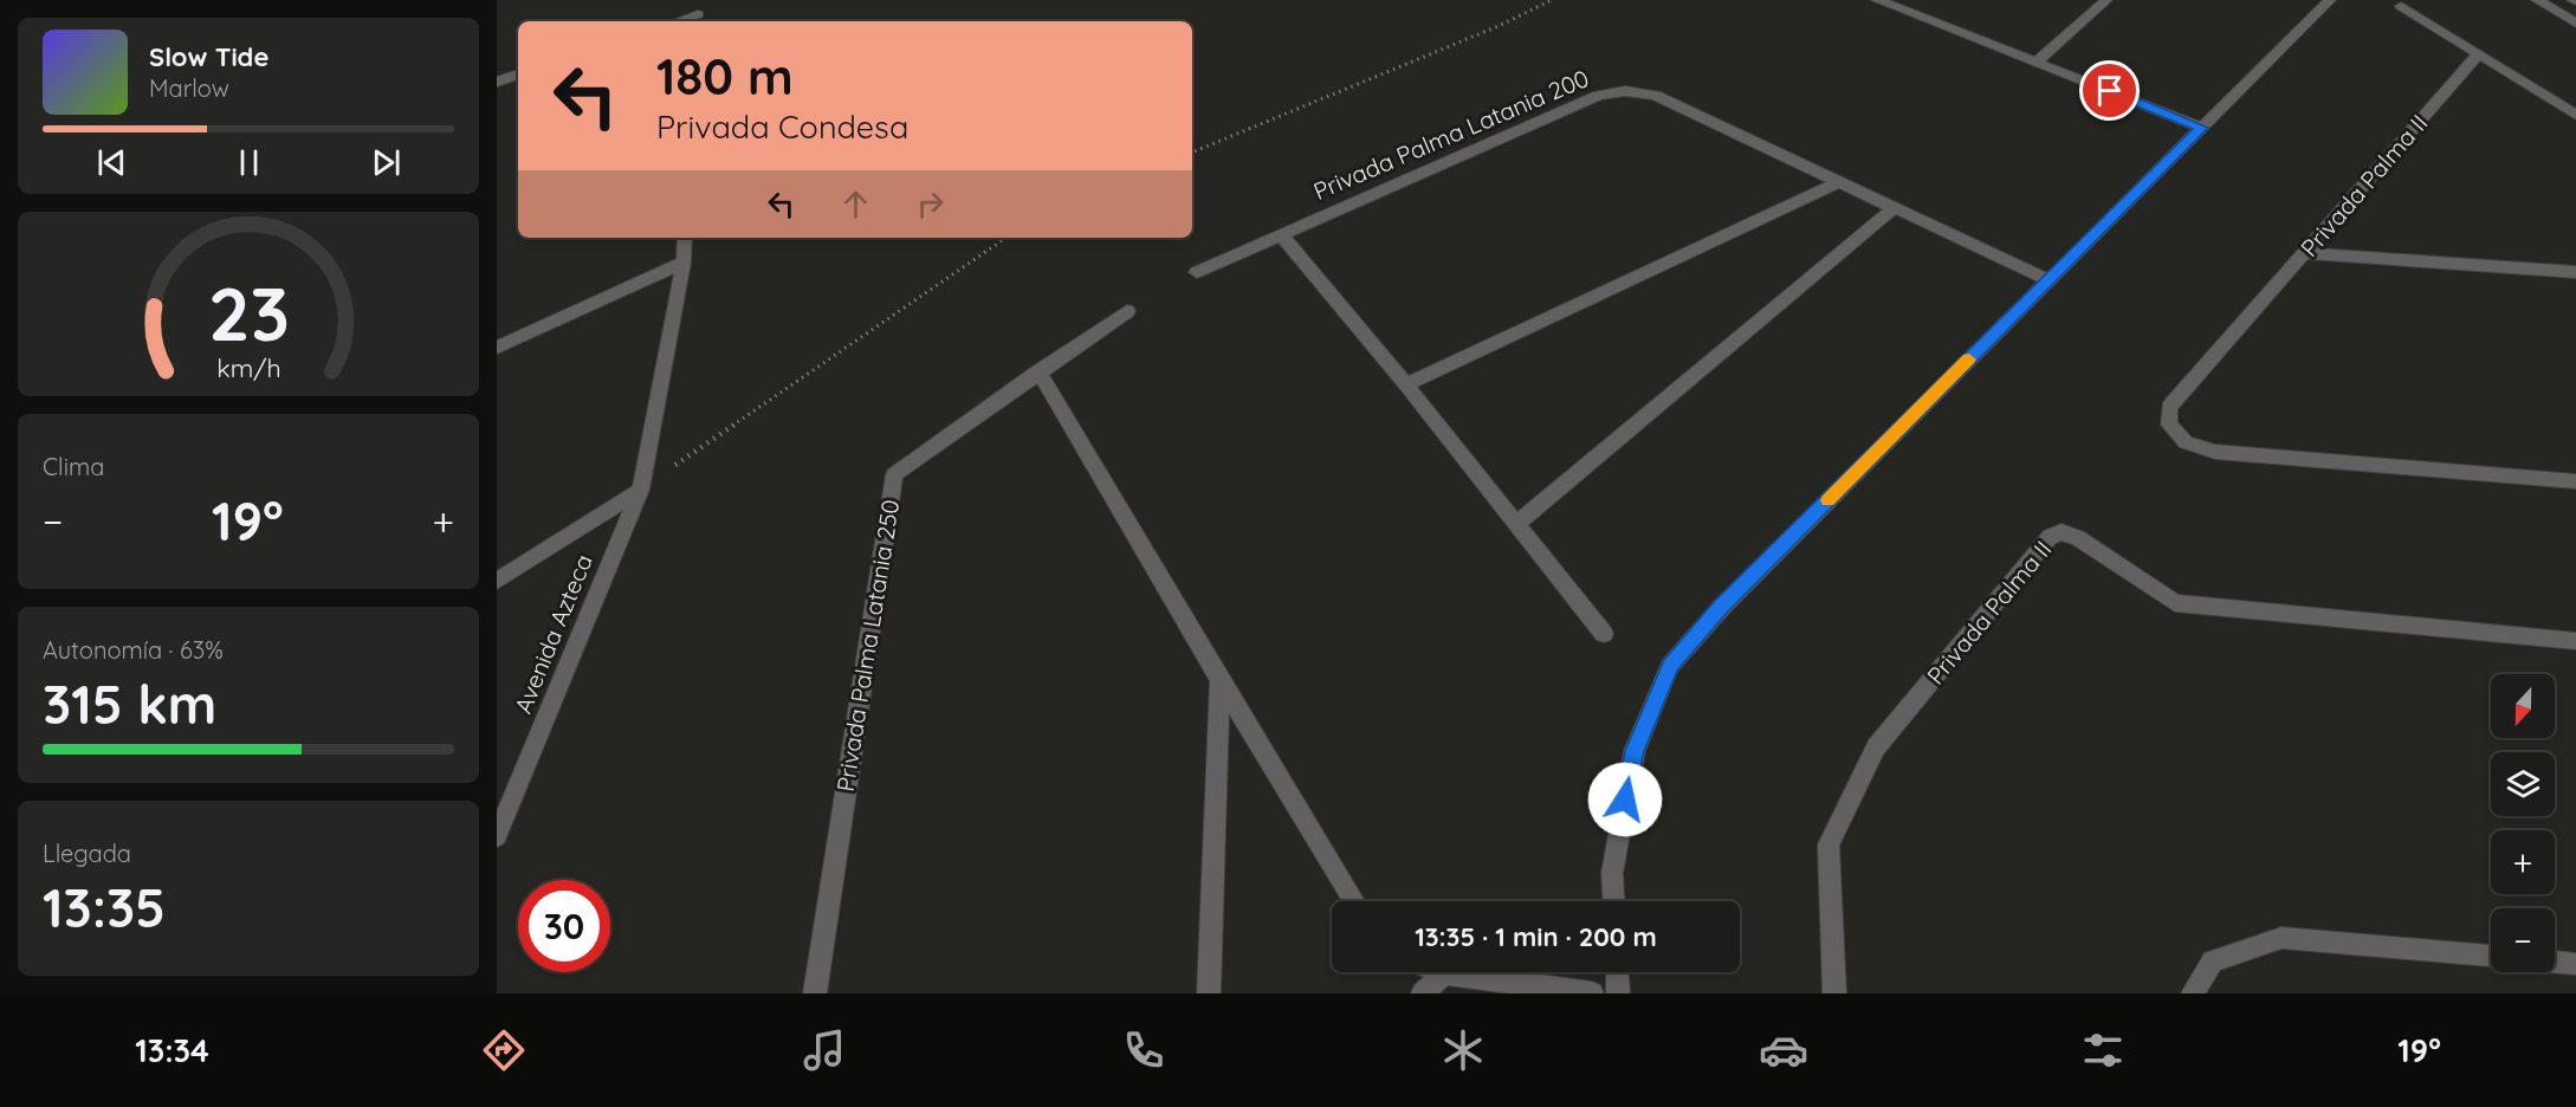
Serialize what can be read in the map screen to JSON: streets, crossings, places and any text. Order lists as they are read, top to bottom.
{
  "streets": {
    "street": [
      "Privada Palma Latania 200",
      "Privada Palma II",
      "Avenida Azteca",
      "Privada Palma Latania 250"
    ]
  },
  "north": "bottom",
  "page": {
    "turn": ["180 m", "Privada Condesa"],
    "song": ["Slow Tide", "Marlow"],
    "tile": [
      "Clima",
      ["Autonomía · 63%", "315 km"],
      ["Llegada", "13:35"]
    ],
    "heat": ["−", "19°", "+"],
    "map_buttons": ["+", "−"],
    "limit": "30",
    "trip": "13:35 · 1 min · 200 m",
    "tabs": ["13:34", "19°"],
    "gauge": ["23", "km/h"]
  }
}
